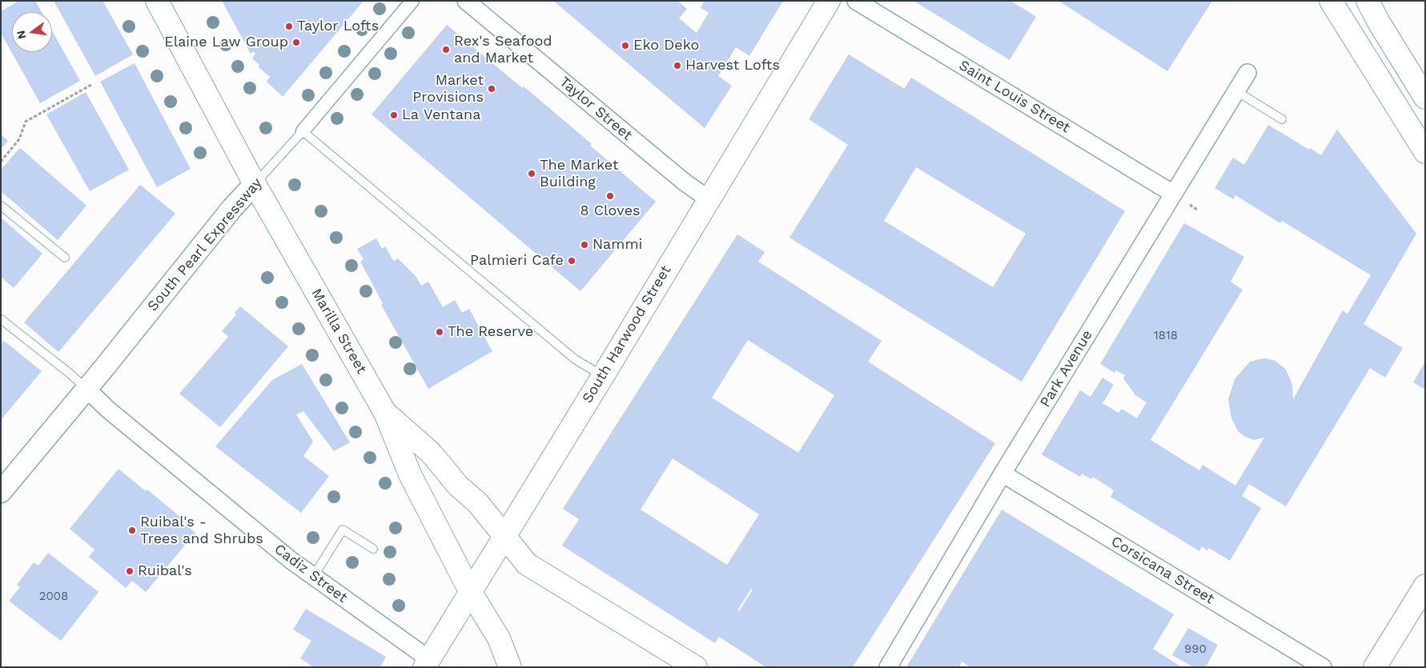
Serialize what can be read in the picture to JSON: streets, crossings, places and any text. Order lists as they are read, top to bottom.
{
  "streets": {
    "main road": ["Marilla Street", "South Harwood Street"],
    "street": [
      "Saint Louis Street",
      "Taylor Street",
      "South Pearl Expressway",
      "Park Avenue",
      "Corsicana Street",
      "Cadiz Street"
    ]
  },
  "crossings": [
    ["Saint Louis Street", "Park Avenue"],
    ["Taylor Street", "South Harwood Street"],
    ["South Pearl Expressway", "Marilla Street"],
    ["South Pearl Expressway", "Cadiz Street"],
    ["Marilla Street", "South Harwood Street"],
    ["South Harwood Street", "Cadiz Street"],
    ["Park Avenue", "Corsicana Street"]
  ],
  "places": [
    "Taylor Lofts",
    "Elaine Law Group",
    "Eko Deko",
    "Rex's Seafood and Market",
    "Harvest Lofts",
    "Market Provisions",
    "La Ventana",
    "The Market Building",
    "8 Cloves",
    "Nammi",
    "Palmieri Cafe",
    "The Reserve",
    "Ruibal's - Trees and Shrubs",
    "Ruibal's"
  ],
  "house_numbers": ["1818", "2008", "990"],
  "north": "left"
}
